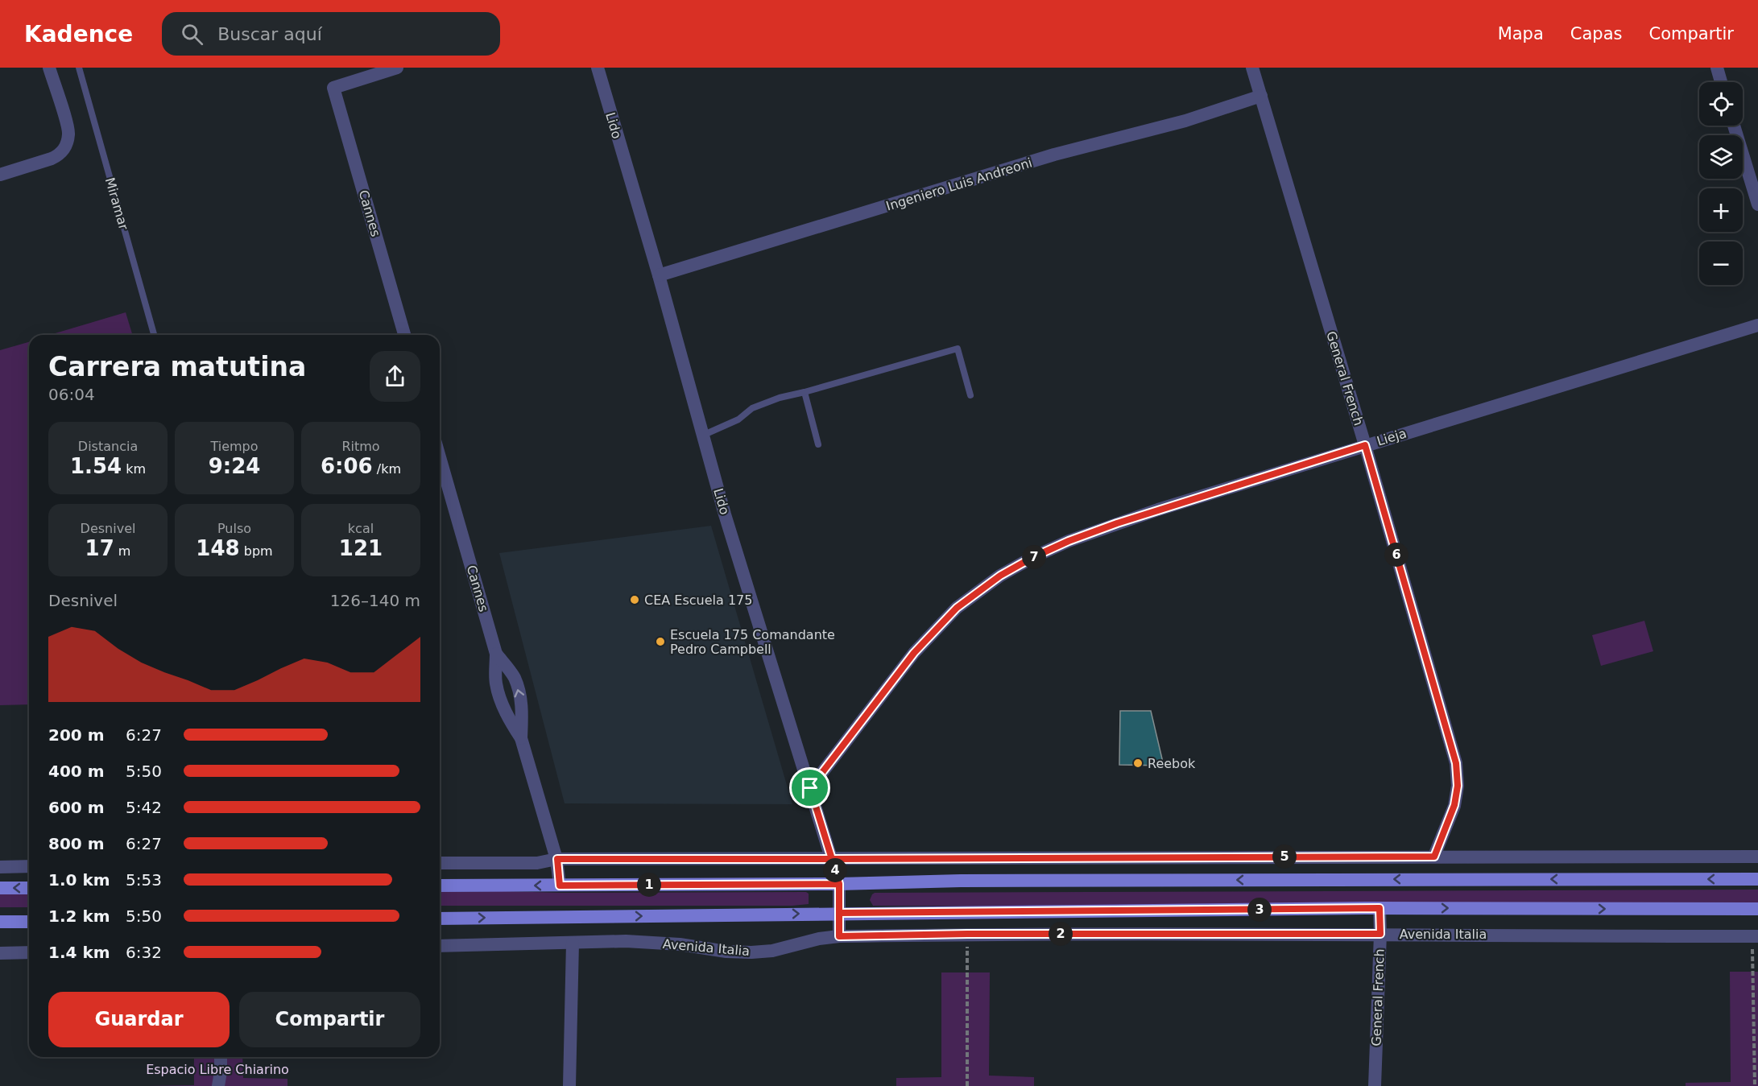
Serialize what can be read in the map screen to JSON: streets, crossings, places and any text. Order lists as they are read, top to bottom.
{
  "streets": {
    "main road": ["Avenida Italia"],
    "street": [
      "Lido",
      "Ingeniero Luis Andreoni",
      "Cannes",
      "General French",
      "Lieja"
    ],
    "lane": ["Miramar"]
  },
  "crossings": [
    ["Lido", "Ingeniero Luis Andreoni"],
    ["Lido", "Lieja"],
    ["Lido", "Avenida Italia"],
    ["Ingeniero Luis Andreoni", "General French"],
    ["General French", "Lieja"],
    ["General French", "Avenida Italia"]
  ],
  "parks": ["Espacio Libre Chiarino"],
  "places": ["CEA Escuela 175", "Escuela 175 Comandante Pedro Campbell", "Reebok"],
  "page": {
    "header": "Kadence",
    "search": "Buscar aquí",
    "nav": ["Mapa", "Capas", "Compartir"],
    "map_buttons": ["+", "−"],
    "heading": ["Carrera matutina", "06:04"],
    "stats": [
      ["Distancia", "1.54 km"],
      ["Tiempo", "9:24"],
      ["Ritmo", "6:06 /km"],
      ["Desnivel", "17 m"],
      ["Pulso", "148 bpm"],
      ["kcal", "121"]
    ],
    "pins": [
      "6",
      "7",
      "5",
      "4",
      "1",
      "3",
      "2"
    ],
    "chart": ["Desnivel", "126–140 m"],
    "list": [
      {
        "name": "200 m",
        "note": "6:27"
      },
      {
        "name": "400 m",
        "note": "5:50"
      },
      {
        "name": "600 m",
        "note": "5:42"
      },
      {
        "name": "800 m",
        "note": "6:27"
      },
      {
        "name": "1.0 km",
        "note": "5:53"
      },
      {
        "name": "1.2 km",
        "note": "5:50"
      },
      {
        "name": "1.4 km",
        "note": "6:32"
      }
    ],
    "buttons": ["Guardar", "Compartir"]
  }
}
